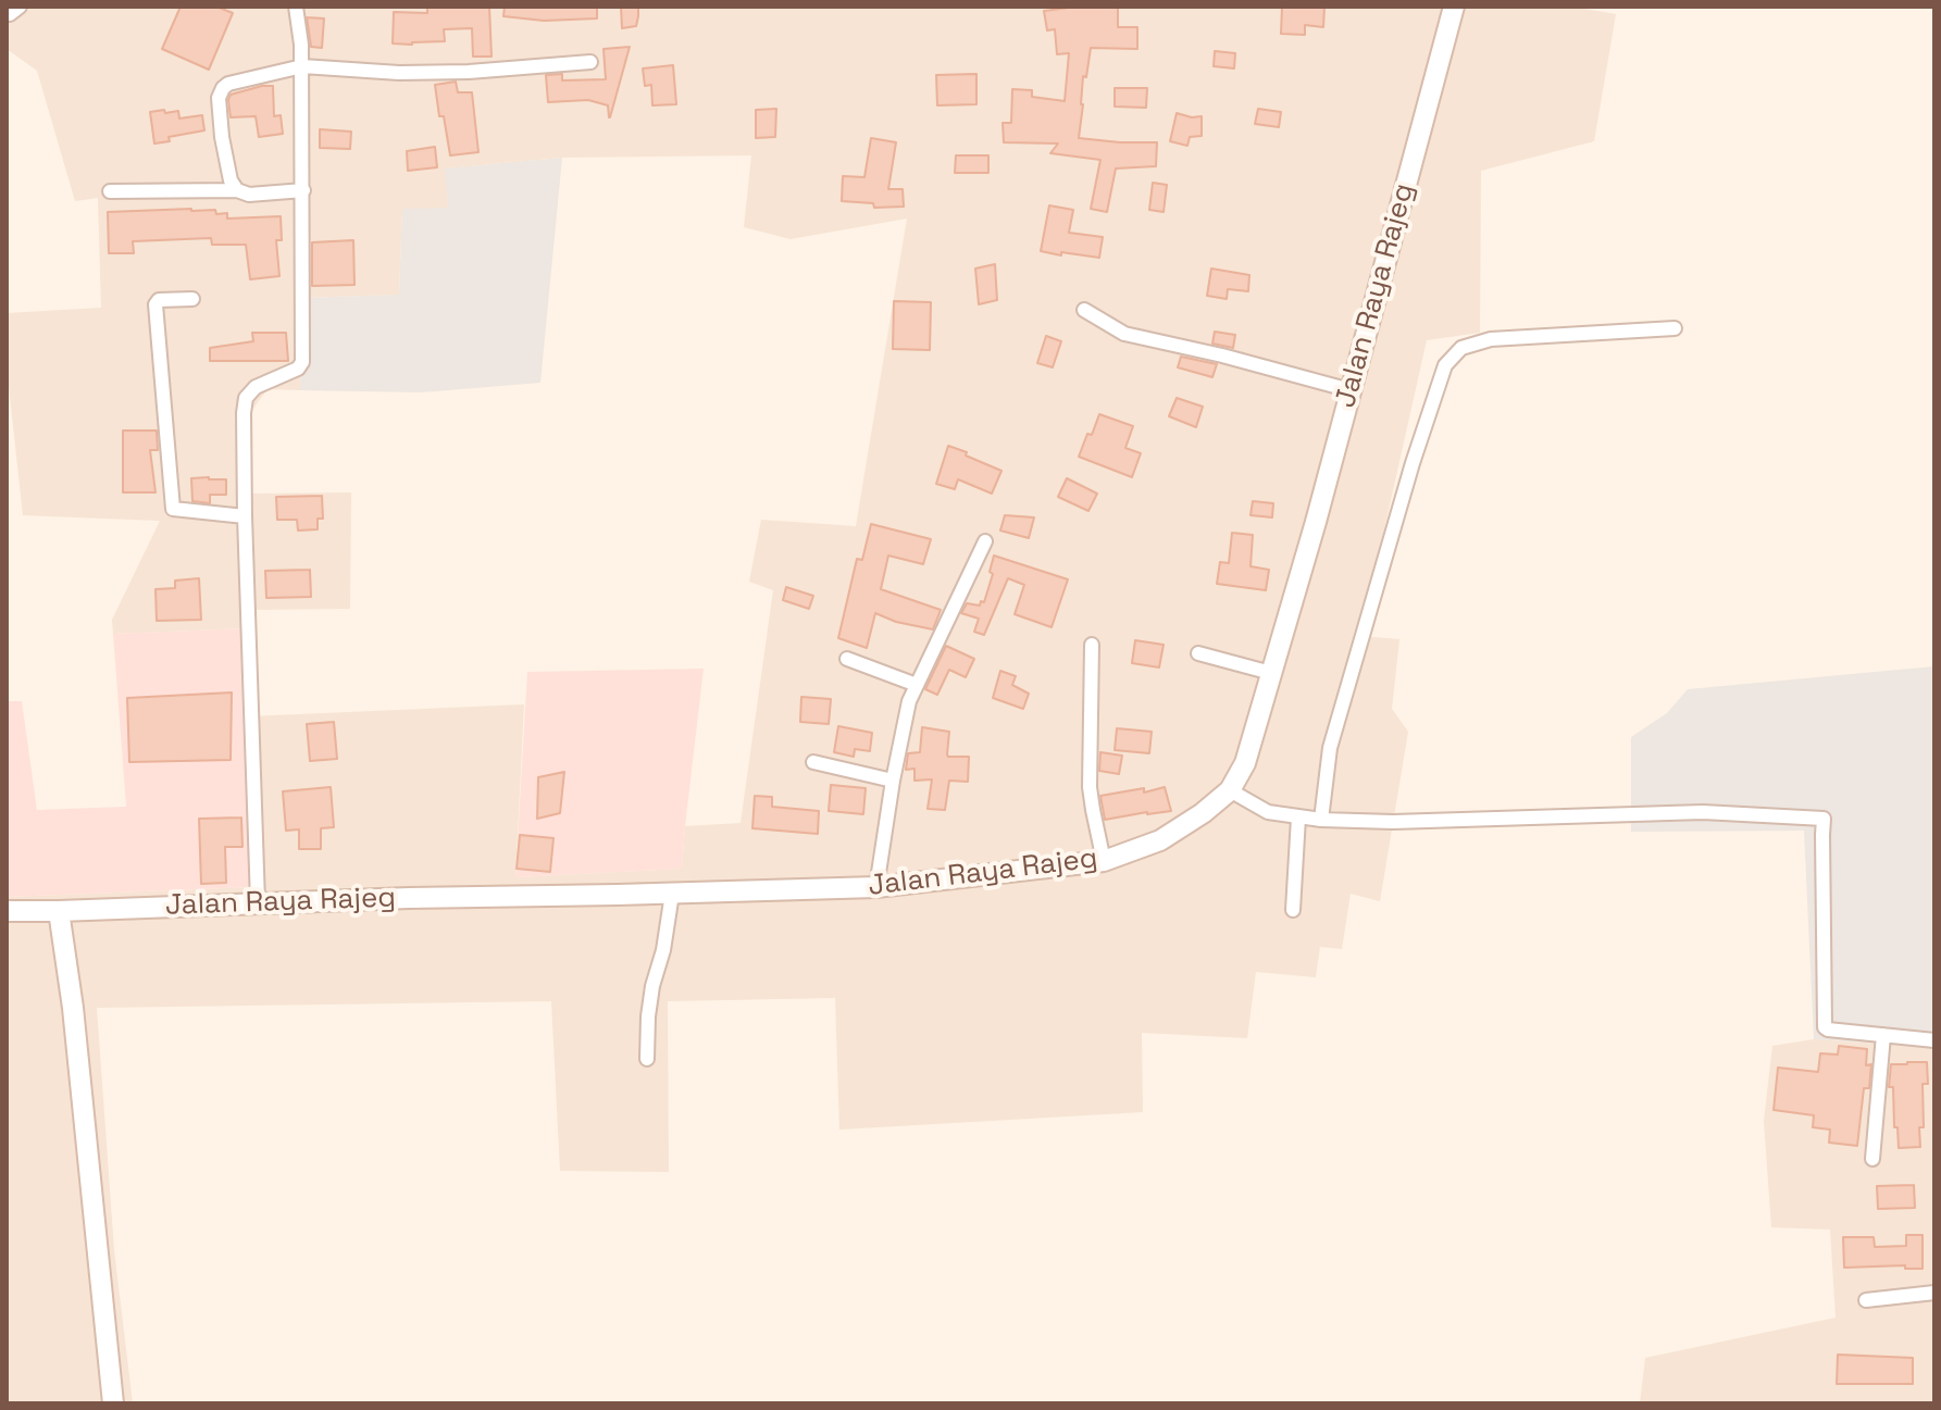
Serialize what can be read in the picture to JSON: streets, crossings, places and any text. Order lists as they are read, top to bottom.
{
  "streets": {
    "main road": ["Jalan Raya Rajeg"]
  }
}
